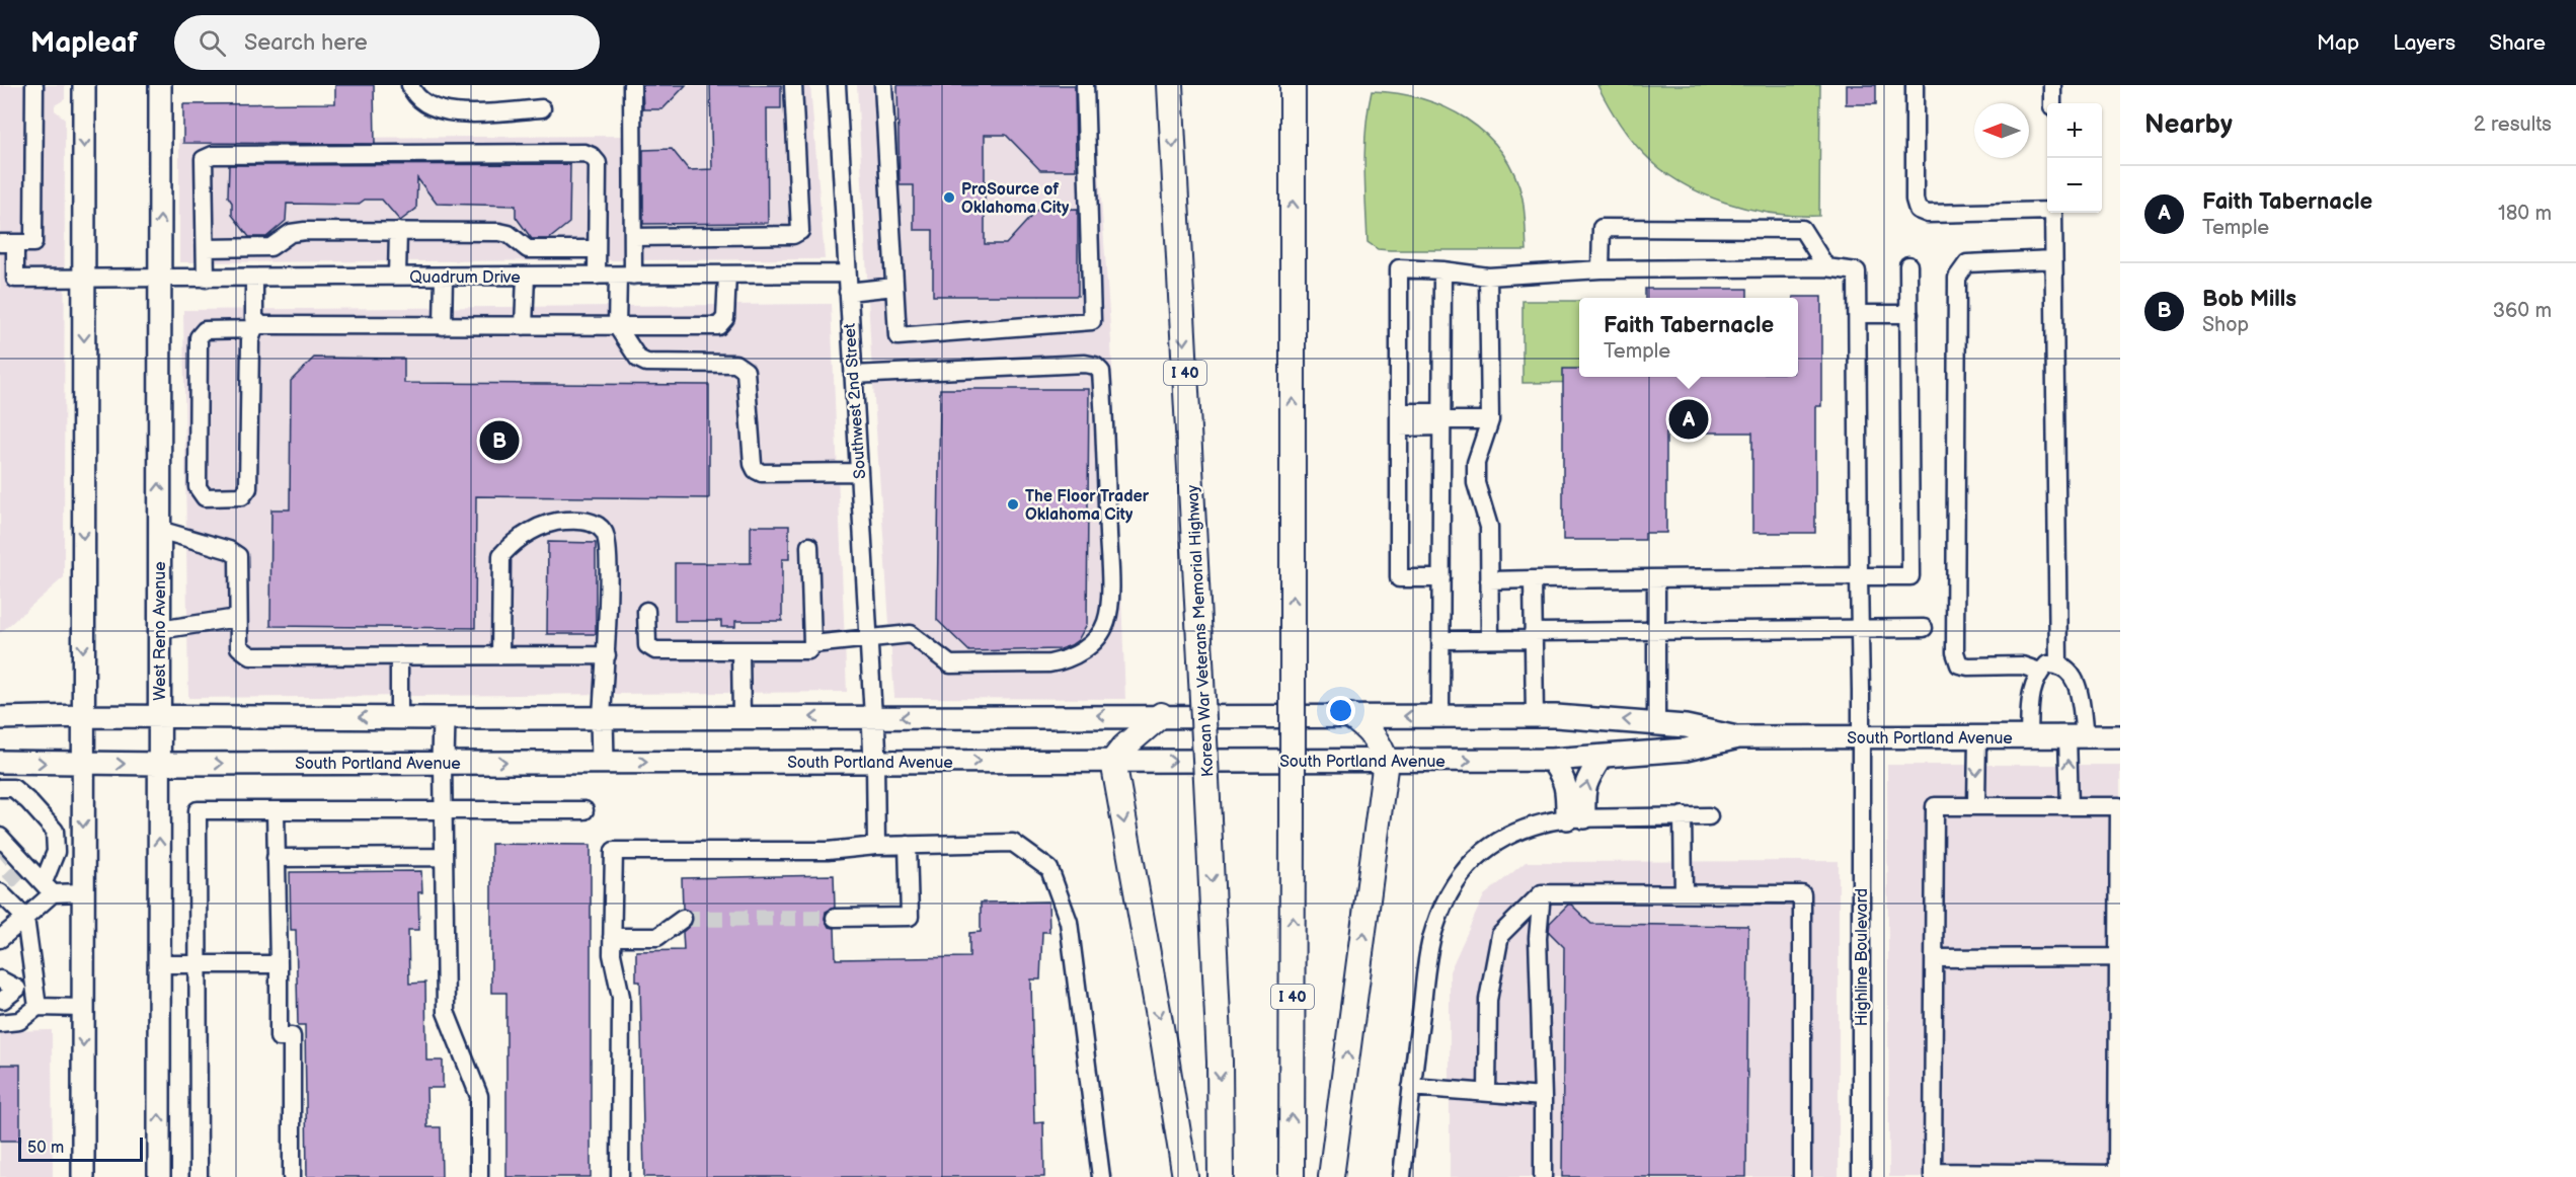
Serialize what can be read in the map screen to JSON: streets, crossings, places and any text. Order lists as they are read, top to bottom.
{
  "streets": {
    "highway": ["I 40", "Korean War Veterans Memorial Highway"],
    "main road": ["West Reno Avenue", "South Portland Avenue"],
    "street": ["Quadrum Drive", "Southwest 2nd Street", "Highline Boulevard"]
  },
  "crossings": [
    ["Quadrum Drive", "Southwest 2nd Street"],
    ["Quadrum Drive", "West Reno Avenue"],
    ["Southwest 2nd Street", "South Portland Avenue"],
    ["West Reno Avenue", "South Portland Avenue"],
    ["South Portland Avenue", "Highline Boulevard"]
  ],
  "places": ["ProSource of Oklahoma City", "The Floor Trader Oklahoma City"],
  "scale_bar": "50 m",
  "north": "left",
  "page": {
    "header": "Mapleaf",
    "search": "Search here",
    "nav": ["Map", "Layers", "Share"],
    "heading": ["Nearby", "2 results"],
    "map_buttons": ["+", "−"],
    "list": [
      {
        "mark": "A",
        "name": "Faith Tabernacle",
        "note": "Temple",
        "value": "180 m"
      },
      {
        "mark": "B",
        "name": "Bob Mills",
        "note": "Shop",
        "value": "360 m"
      }
    ],
    "popup": ["Faith Tabernacle", "Temple"],
    "pins": ["A", "B"],
    "scale": "50 m"
  }
}
